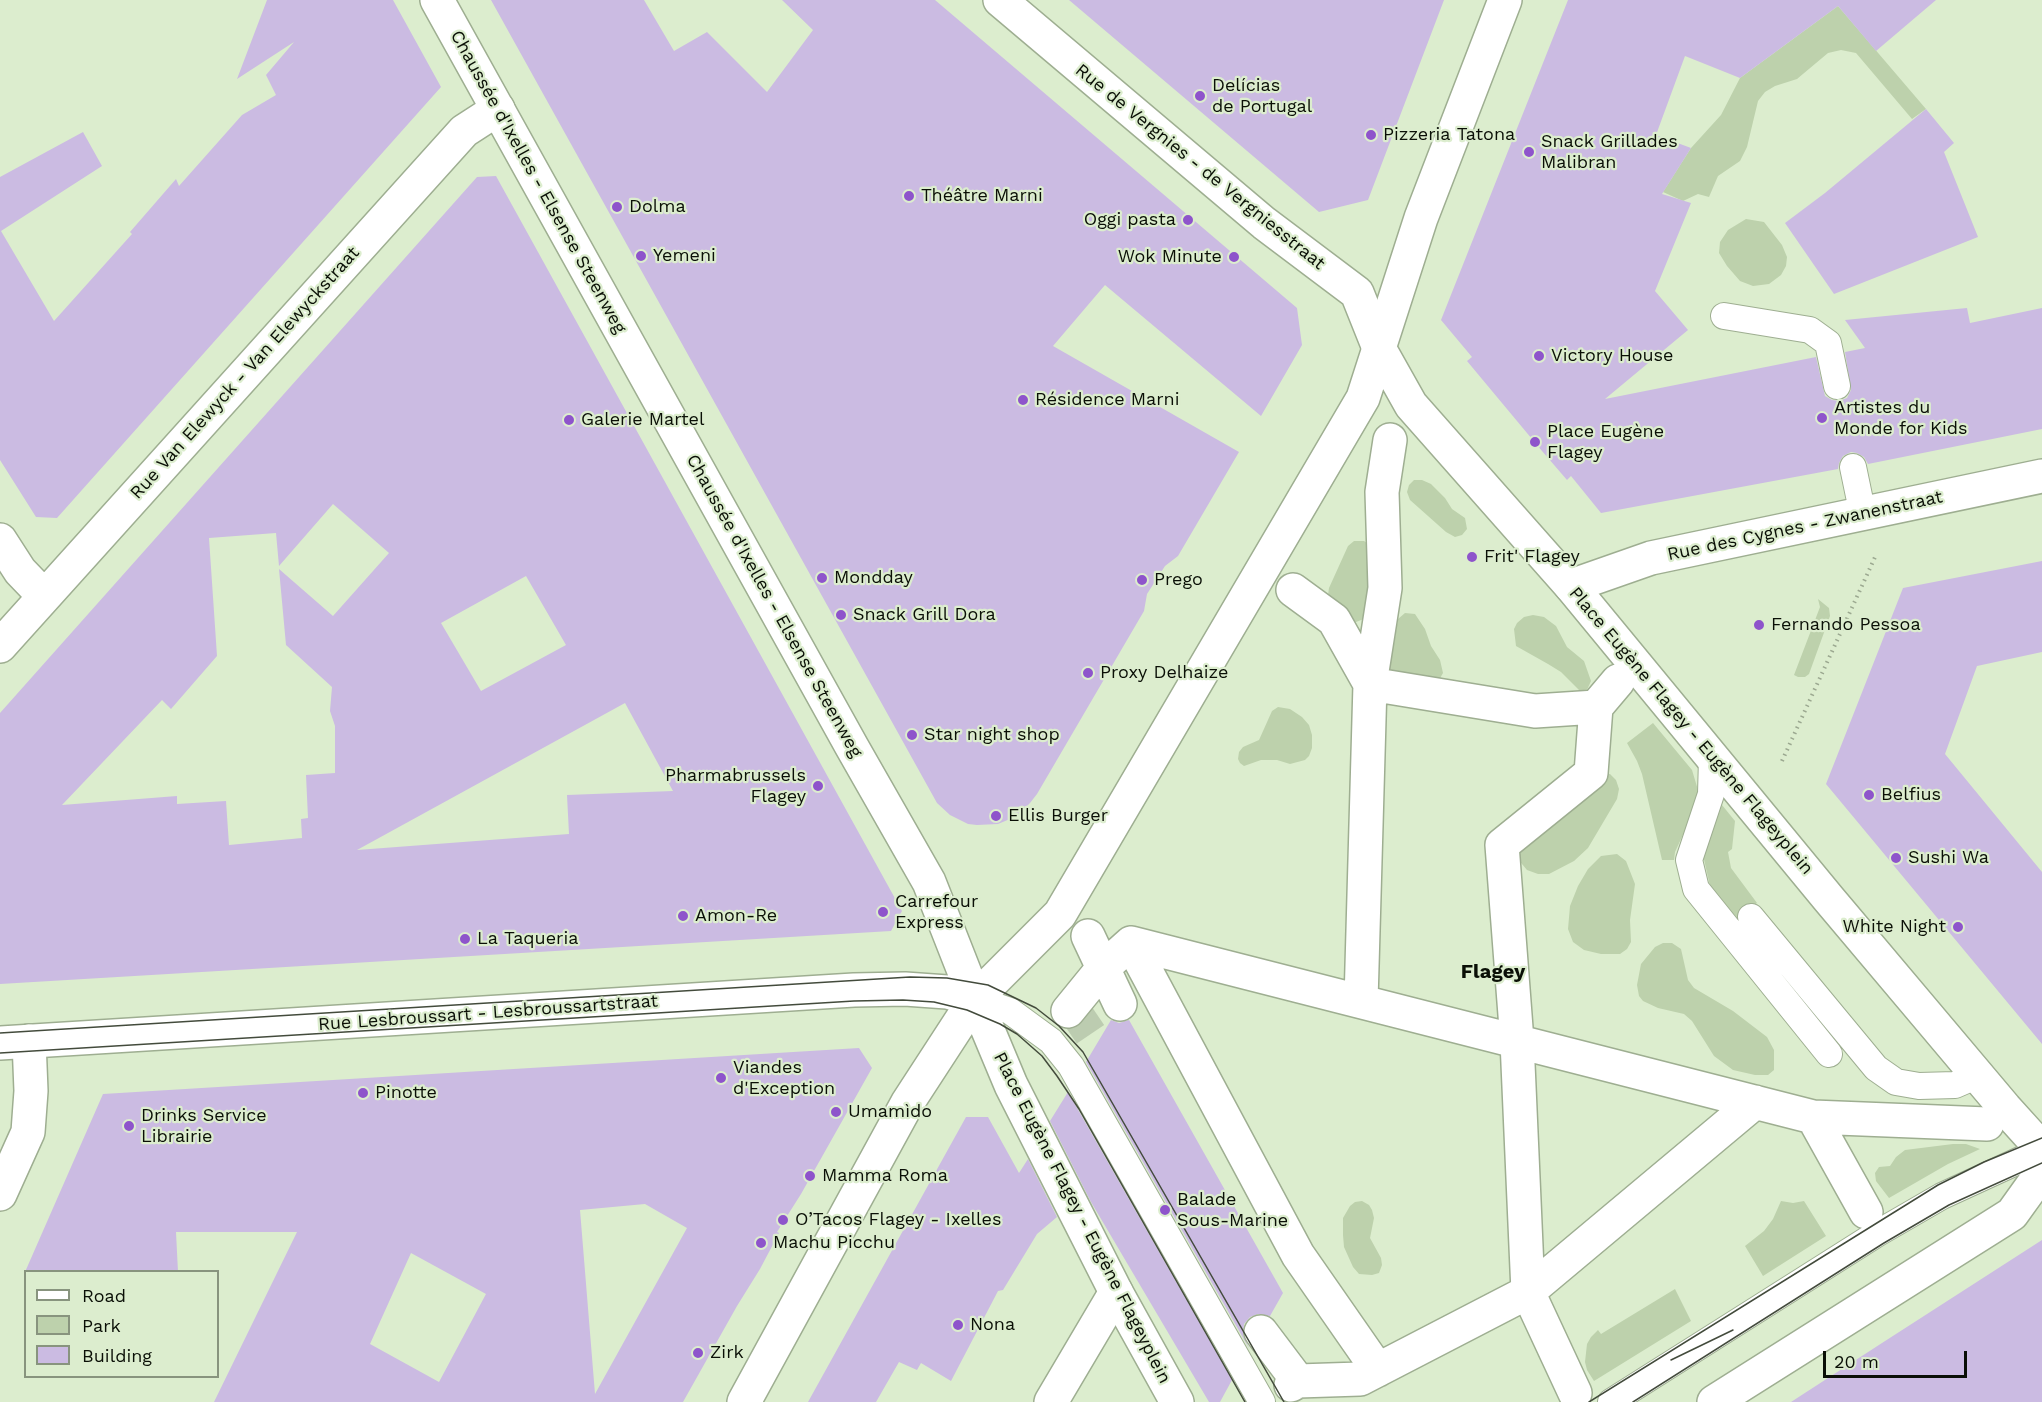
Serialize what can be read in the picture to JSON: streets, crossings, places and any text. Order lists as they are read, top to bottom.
{
  "streets": {
    "street": [
      "Rue de Vergnies - de Vergniesstraat",
      "Chaussée d'Ixelles - Elsense Steenweg",
      "Rue Van Elewyck - Van Elewyckstraat",
      "Rue des Cygnes - Zwanenstraat",
      "Place Eugène Flagey - Eugène Flageyplein",
      "Rue Lesbroussart - Lesbroussartstraat"
    ]
  },
  "crossings": [
    ["Rue de Vergnies - de Vergniesstraat", "Place Eugène Flagey - Eugène Flageyplein"],
    ["Chaussée d'Ixelles - Elsense Steenweg", "Rue Van Elewyck - Van Elewyckstraat"],
    ["Chaussée d'Ixelles - Elsense Steenweg", "Place Eugène Flagey - Eugène Flageyplein"],
    ["Chaussée d'Ixelles - Elsense Steenweg", "Rue Lesbroussart - Lesbroussartstraat"],
    ["Rue des Cygnes - Zwanenstraat", "Place Eugène Flagey - Eugène Flageyplein"],
    ["Place Eugène Flagey - Eugène Flageyplein", "Rue Lesbroussart - Lesbroussartstraat"]
  ],
  "districts": ["Flagey"],
  "places": [
    "Delícias de Portugal",
    "Pizzeria Tatona",
    "Snack Grillades Malibran",
    "Théâtre Marni",
    "Dolma",
    "Oggi pasta",
    "Yemeni",
    "Wok Minute",
    "Victory House",
    "Résidence Marni",
    "Artistes du Monde for Kids",
    "Galerie Martel",
    "Place Eugène Flagey",
    "Frit' Flagey",
    "Mondday",
    "Prego",
    "Snack Grill Dora",
    "Fernando Pessoa",
    "Proxy Delhaize",
    "Star night shop",
    "Pharmabrussels Flagey",
    "Belfius",
    "Ellis Burger",
    "Sushi Wa",
    "Carrefour Express",
    "Amon-Re",
    "White Night",
    "La Taqueria",
    "Viandes d'Exception",
    "Pinotte",
    "Umamìdo",
    "Drinks Service Librairie",
    "Mamma Roma",
    "Balade Sous-Marine",
    "O’Tacos Flagey - Ixelles",
    "Machu Picchu",
    "Nona",
    "Zirk"
  ],
  "legend": ["Road", "Park", "Building"],
  "scale_bar": "20 m"
}
